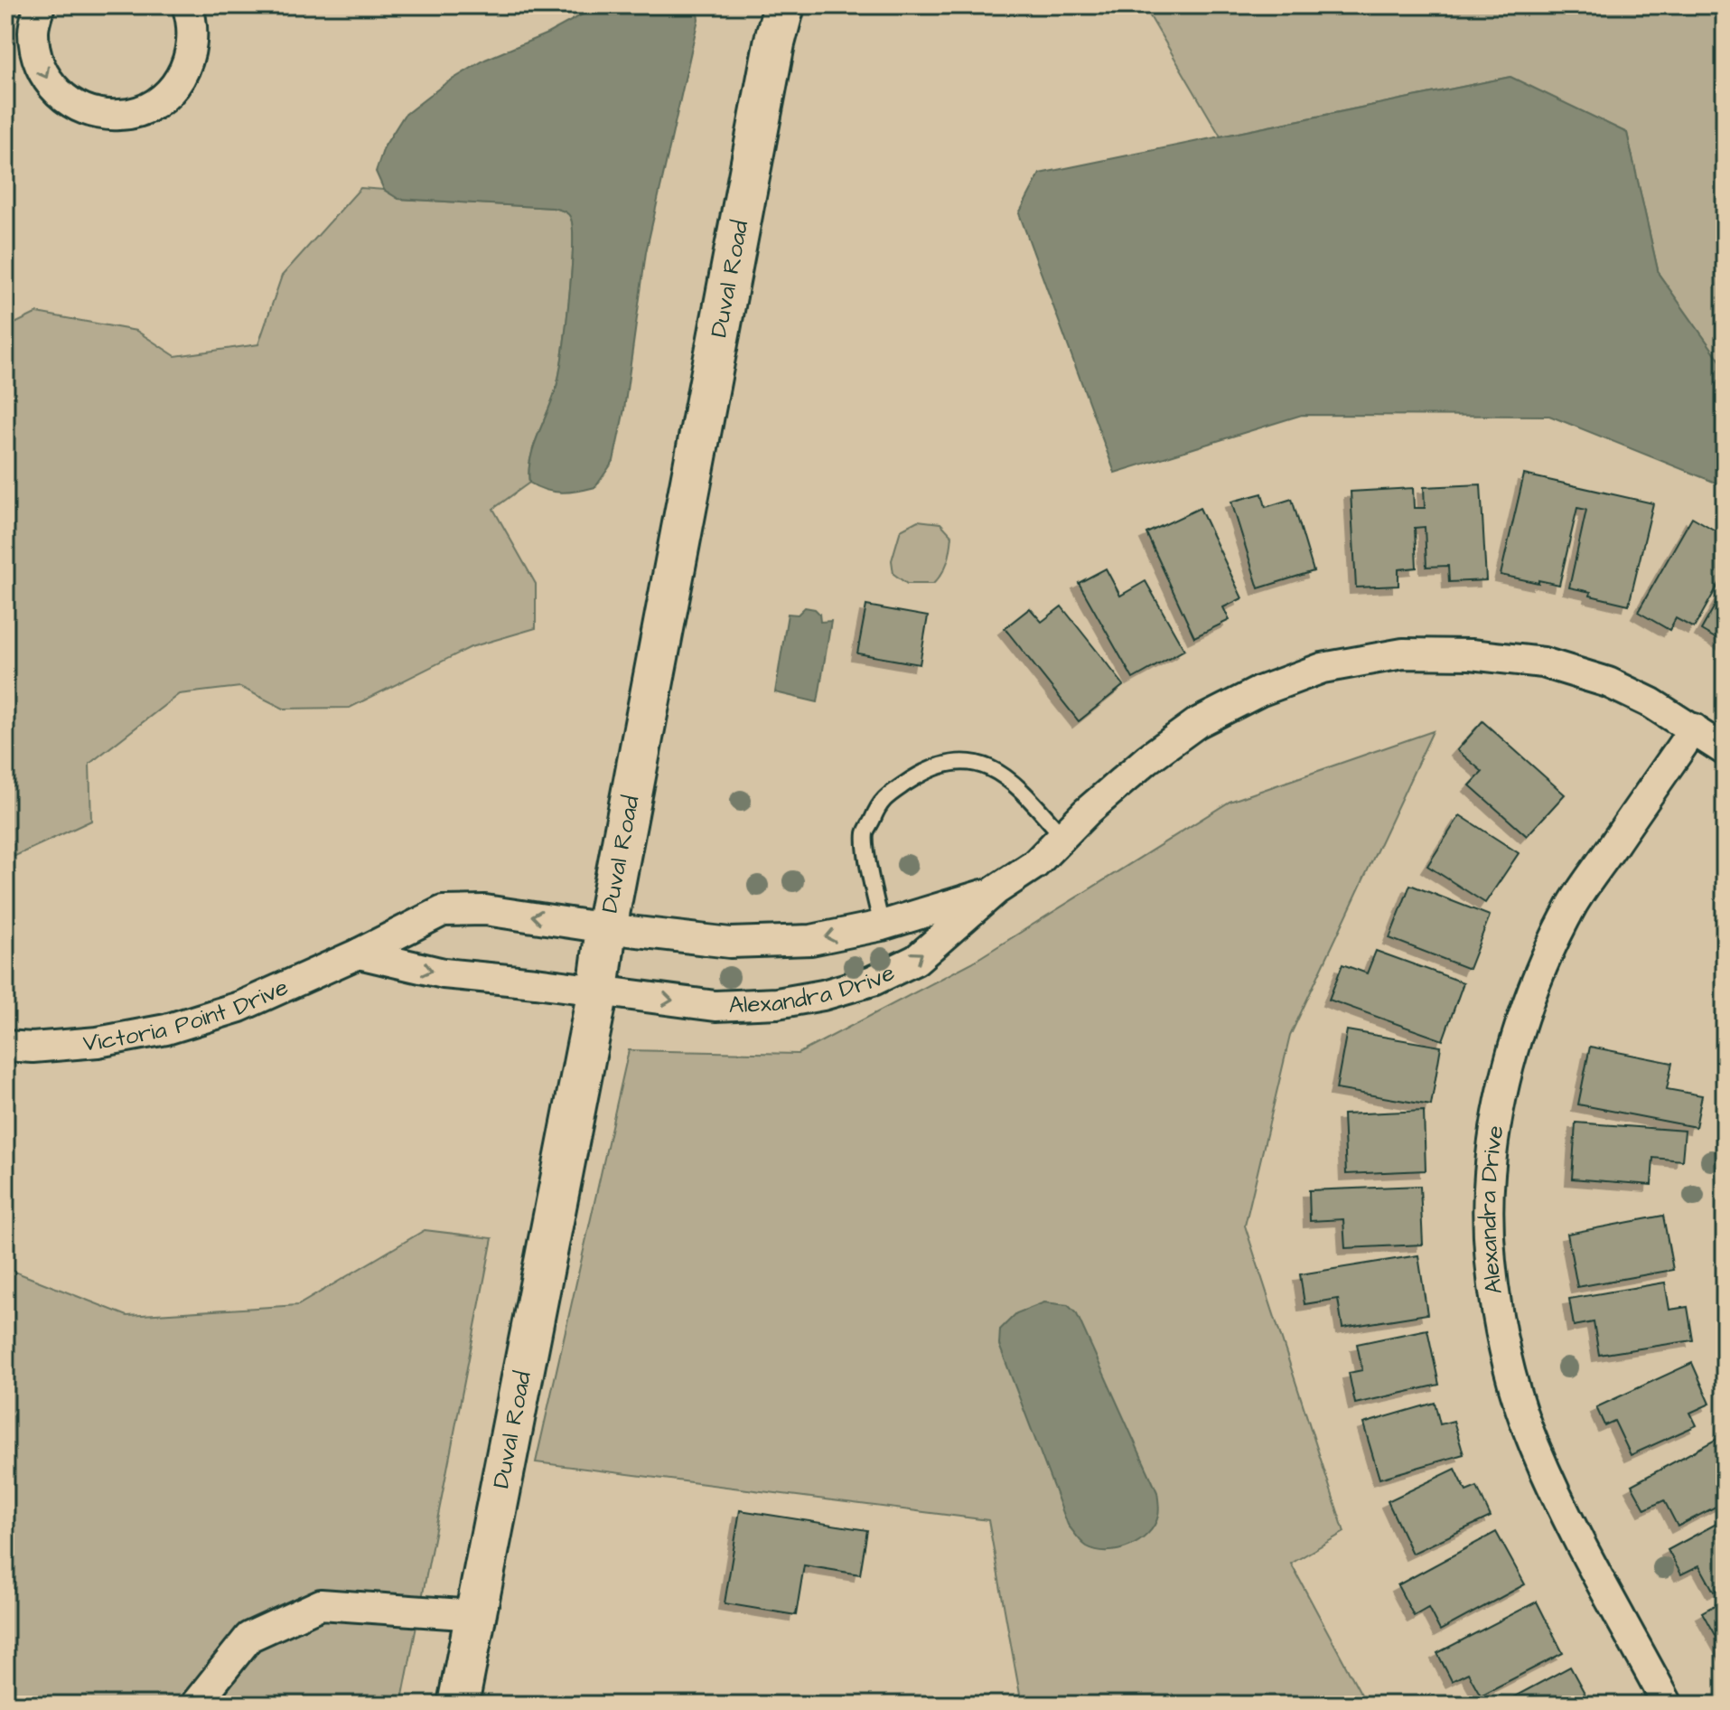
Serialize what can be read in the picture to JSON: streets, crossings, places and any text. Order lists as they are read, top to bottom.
{
  "streets": {
    "main road": ["Duval Road"],
    "street": ["Alexandra Drive", "Victoria Point Drive"]
  },
  "crossings": [
    ["Duval Road", "Alexandra Drive"],
    ["Duval Road", "Victoria Point Drive"],
    ["Alexandra Drive", "Victoria Point Drive"]
  ]
}
